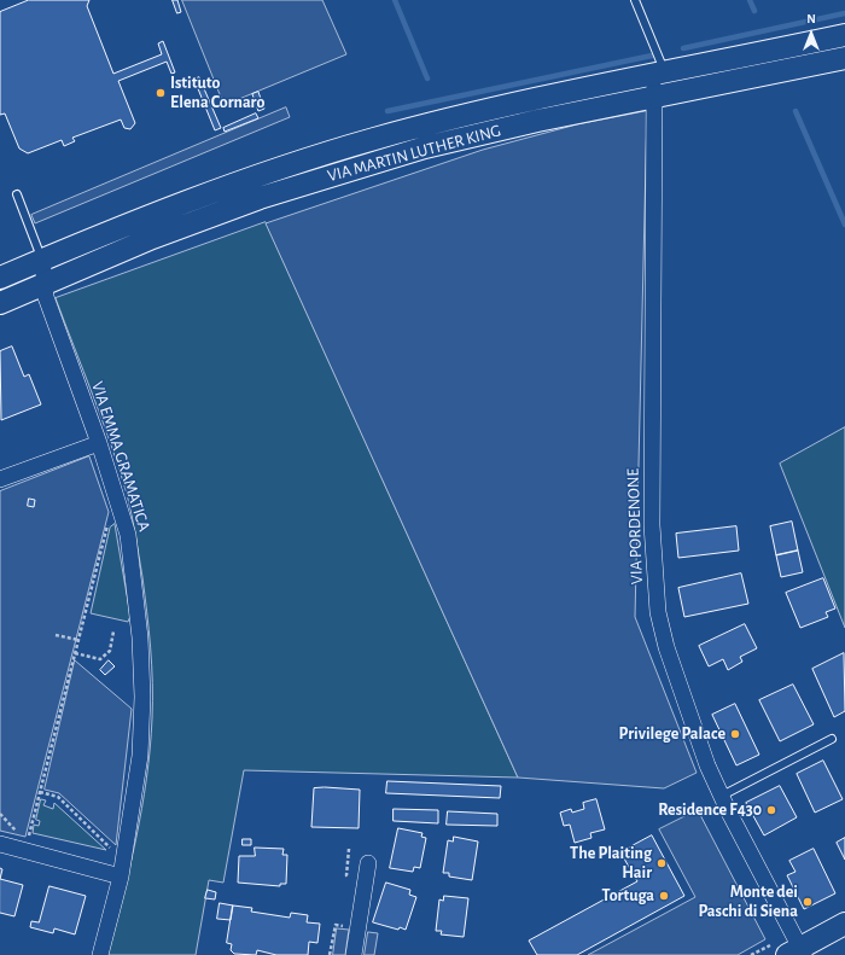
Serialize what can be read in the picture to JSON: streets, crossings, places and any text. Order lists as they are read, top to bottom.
{
  "streets": {
    "main road": ["VIA MARTIN LUTHER KING"],
    "street": ["VIA EMMA GRAMATICA", "VIA PORDENONE"]
  },
  "crossings": [
    ["VIA MARTIN LUTHER KING", "VIA EMMA GRAMATICA"],
    ["VIA MARTIN LUTHER KING", "VIA PORDENONE"]
  ],
  "places": [
    "Istituto Elena Cornaro",
    "Privilege Palace",
    "Residence F430",
    "The Plaiting Hair",
    "Tortuga",
    "Monte dei Paschi di Siena"
  ],
  "north": "top"
}
